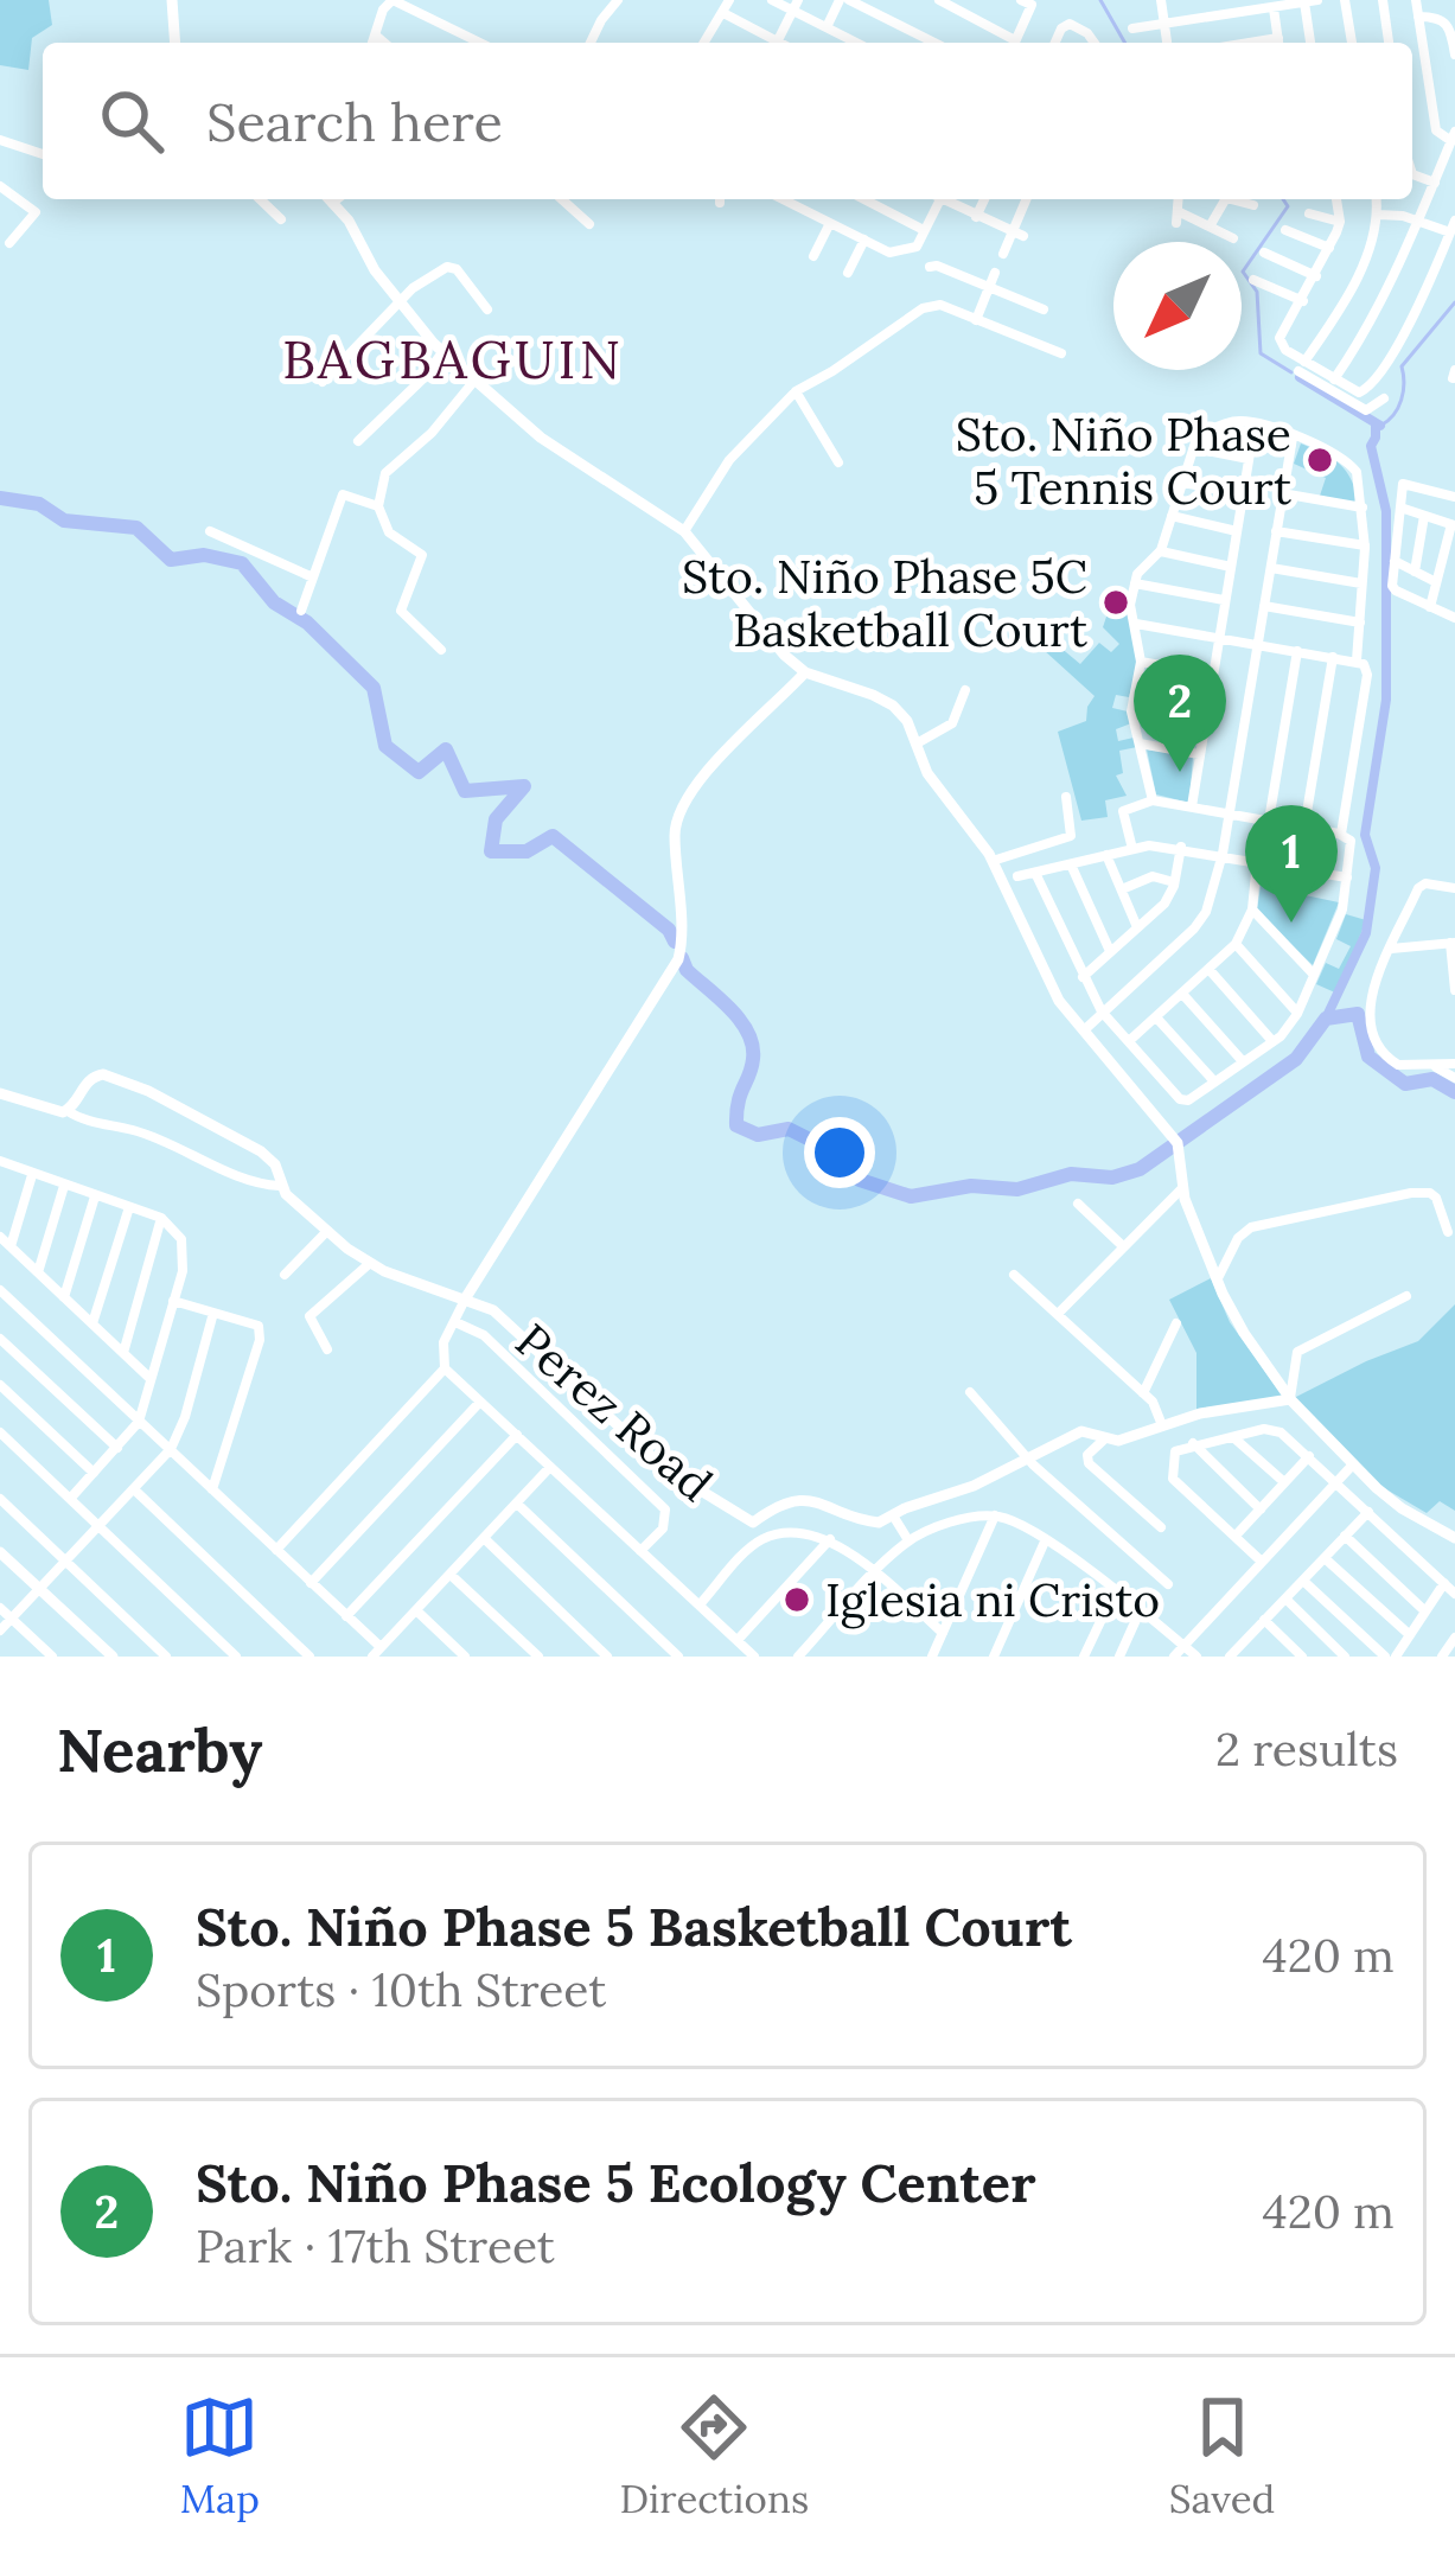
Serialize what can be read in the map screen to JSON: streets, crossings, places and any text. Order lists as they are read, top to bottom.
{
  "streets": {
    "street": ["Perez Road"]
  },
  "districts": ["BAGBAGUIN"],
  "places": ["Sto. Niño Phase 5 Tennis Court", "Sto. Niño Phase 5C Basketball Court", "Iglesia ni Cristo"],
  "north": "bottom left",
  "page": {
    "search": "Search here",
    "pins": ["2", "1"],
    "heading": ["Nearby", "2 results"],
    "list": [
      {
        "mark": "1",
        "name": "Sto. Niño Phase 5 Basketball Court",
        "note": "Sports · 10th Street",
        "value": "420 m"
      },
      {
        "mark": "2",
        "name": "Sto. Niño Phase 5 Ecology Center",
        "note": "Park · 17th Street",
        "value": "420 m"
      }
    ],
    "nav": ["Map", "Directions", "Saved"]
  }
}
